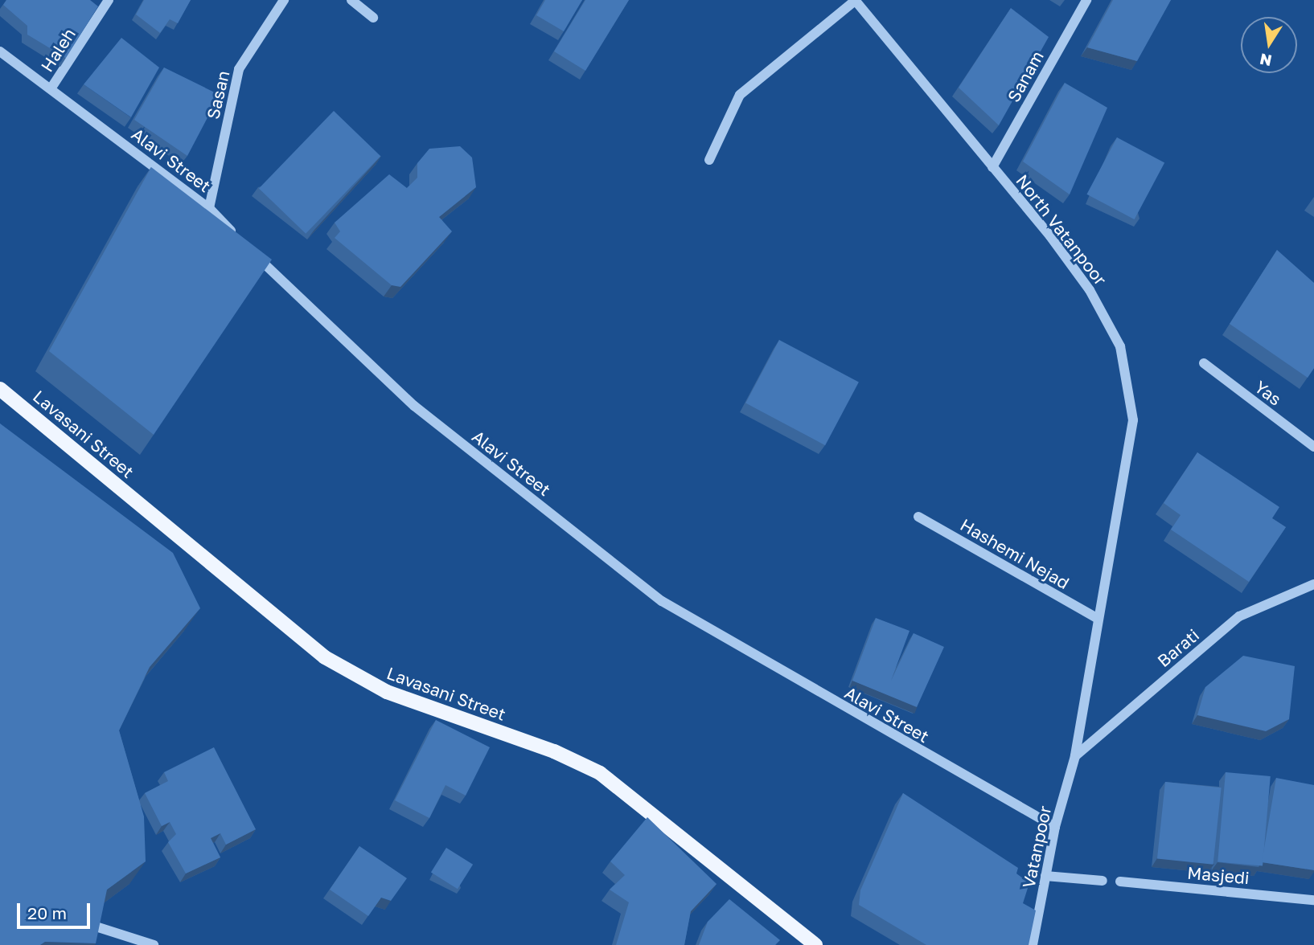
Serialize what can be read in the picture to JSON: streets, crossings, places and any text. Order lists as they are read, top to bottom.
{
  "streets": {
    "main road": ["Lavasani Street"],
    "street": [
      "Haleh",
      "Sanam",
      "Sasan",
      "Alavi Street",
      "North Vatanpoor",
      "Yas",
      "Hashemi Nejad",
      "Barati",
      "Vatanpoor",
      "Masjedi"
    ]
  },
  "crossings": [
    ["Haleh", "Alavi Street"],
    ["Sanam", "North Vatanpoor"],
    ["Sasan", "Alavi Street"],
    ["Alavi Street", "Vatanpoor"],
    ["North Vatanpoor", "Hashemi Nejad"],
    ["North Vatanpoor", "Barati"],
    ["North Vatanpoor", "Vatanpoor"],
    ["Barati", "Vatanpoor"]
  ],
  "scale_bar": "20 m",
  "north": "bottom"
}
